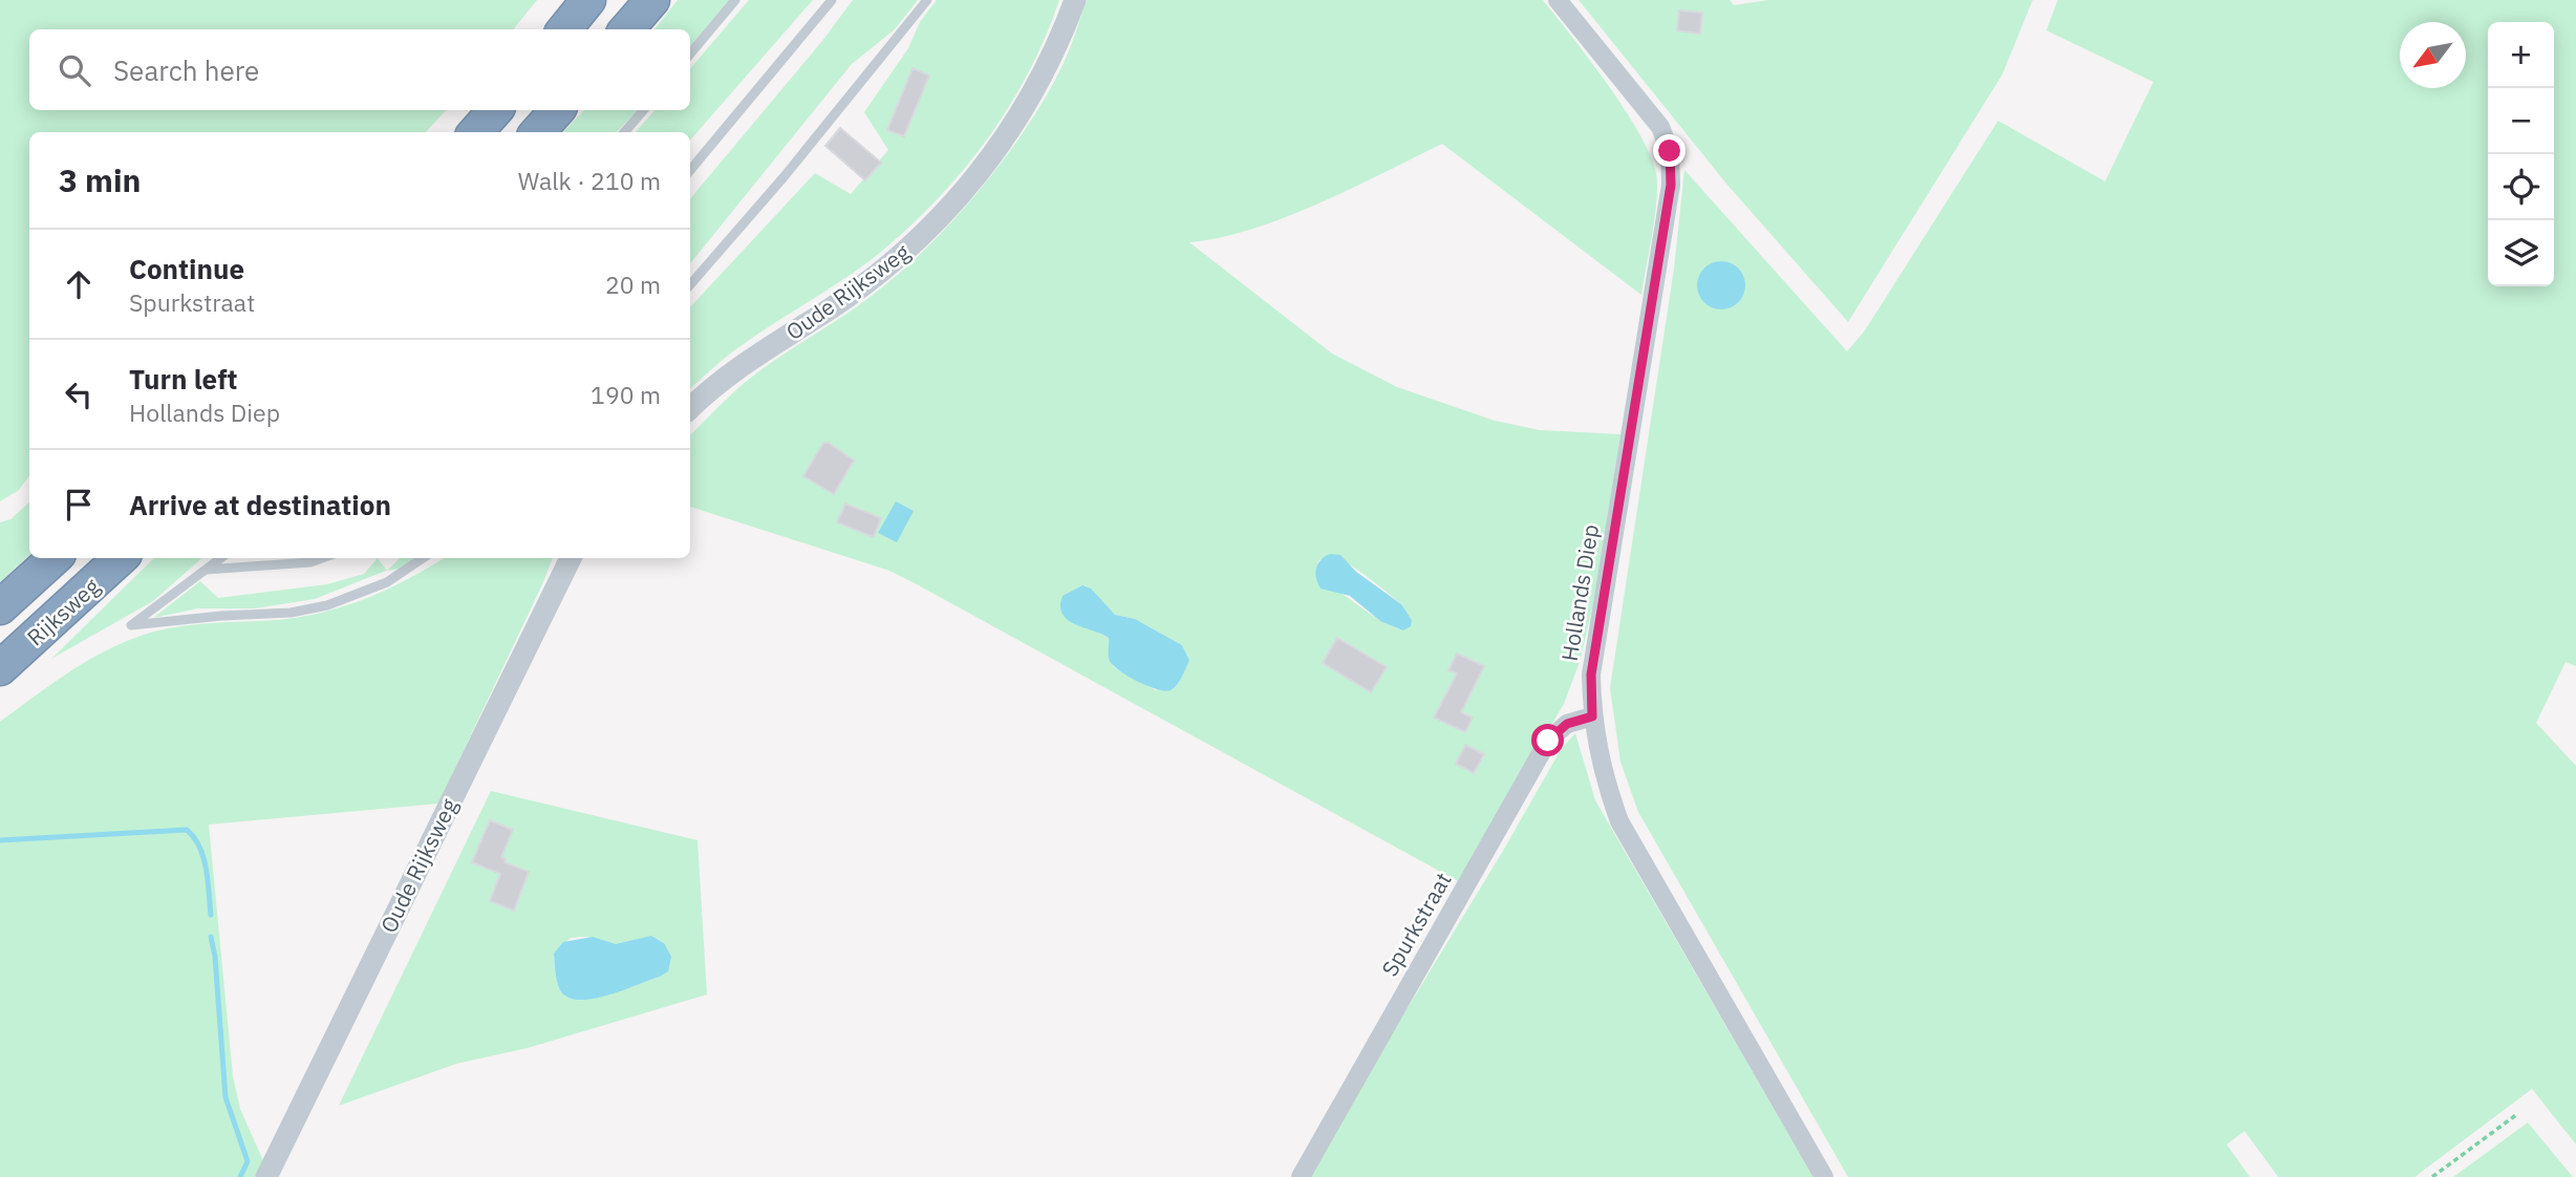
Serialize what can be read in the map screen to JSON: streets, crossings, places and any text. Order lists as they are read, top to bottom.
{
  "streets": {
    "highway": ["Rijksweg"],
    "street": ["Oude Rijksweg", "Hollands Diep", "Spurkstraat"]
  },
  "crossings": [
    ["Hollands Diep", "Spurkstraat"]
  ],
  "north": "bottom left",
  "page": {
    "map_buttons": ["+", "−"],
    "search": "Search here",
    "heading": ["3 min", "Walk · 210 m"],
    "list": [
      ["Continue", "Spurkstraat", "20 m"],
      ["Turn left", "Hollands Diep", "190 m"],
      "Arrive at destination"
    ]
  }
}
